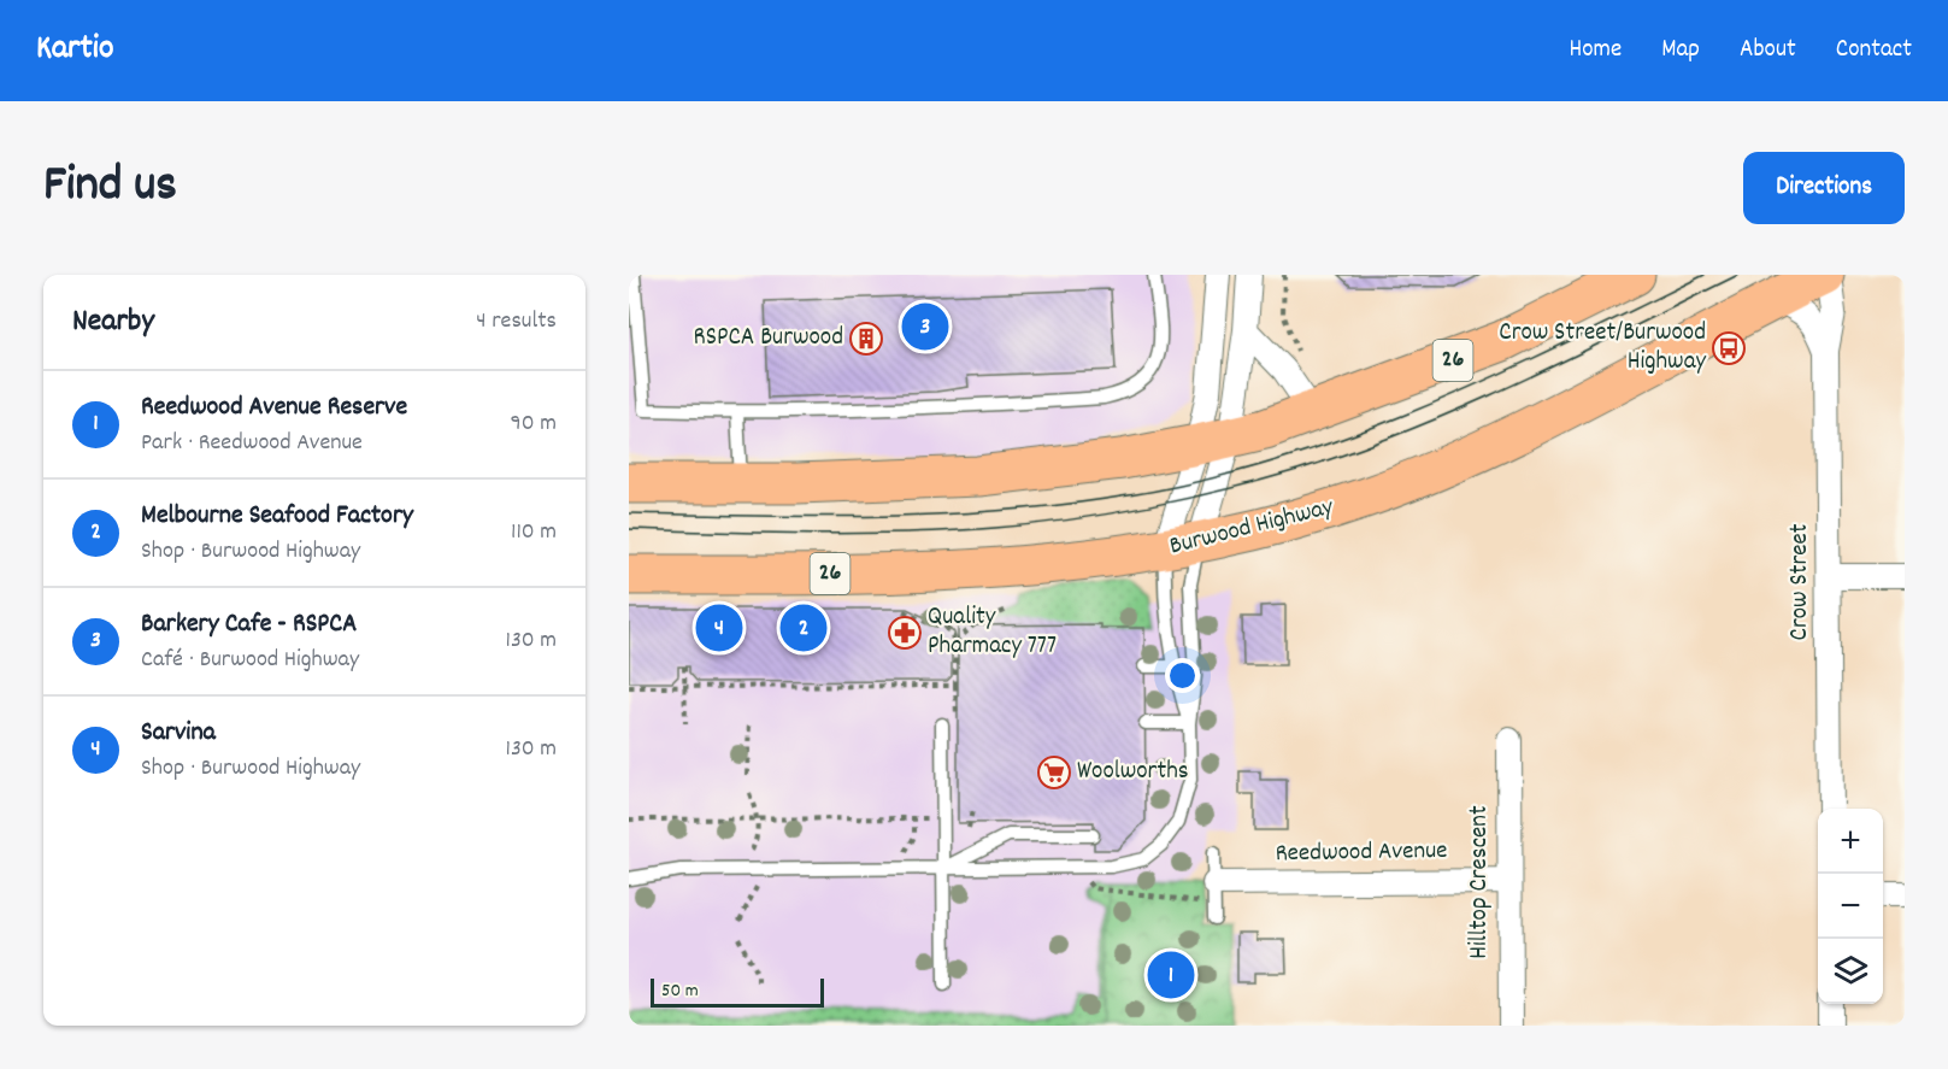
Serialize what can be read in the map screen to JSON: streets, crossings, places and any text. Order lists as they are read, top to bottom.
{
  "streets": {
    "highway": ["26", "Burwood Highway"],
    "street": ["Crow Street", "Reedwood Avenue", "Hilltop Crescent"]
  },
  "crossings": [
    ["Burwood Highway", "Crow Street"],
    ["Reedwood Avenue", "Hilltop Crescent"]
  ],
  "places": {
    "building": ["RSPCA Burwood"],
    "bus stop": ["Crow Street/Burwood Highway"],
    "pharmacy": ["Quality Pharmacy 777"],
    "supermarket": ["Woolworths"]
  },
  "scale_bar": "50 m",
  "page": {
    "header": "Kartio",
    "nav": [
      "Home",
      "Map",
      "About",
      "Contact"
    ],
    "title": "Find us",
    "buttons": "Directions",
    "heading": ["Nearby", "4 results"],
    "pins": [
      "3",
      "2",
      "4",
      "1"
    ],
    "list": [
      {
        "mark": "1",
        "name": "Reedwood Avenue Reserve",
        "note": "Park · Reedwood Avenue",
        "value": "90 m"
      },
      {
        "mark": "2",
        "name": "Melbourne Seafood Factory",
        "note": "Shop · Burwood Highway",
        "value": "110 m"
      },
      {
        "mark": "3",
        "name": "Barkery Cafe - RSPCA",
        "note": "Café · Burwood Highway",
        "value": "130 m"
      },
      {
        "mark": "4",
        "name": "Sarvina",
        "note": "Shop · Burwood Highway",
        "value": "130 m"
      }
    ],
    "map_buttons": ["+", "−"],
    "scale": "50 m"
  }
}
